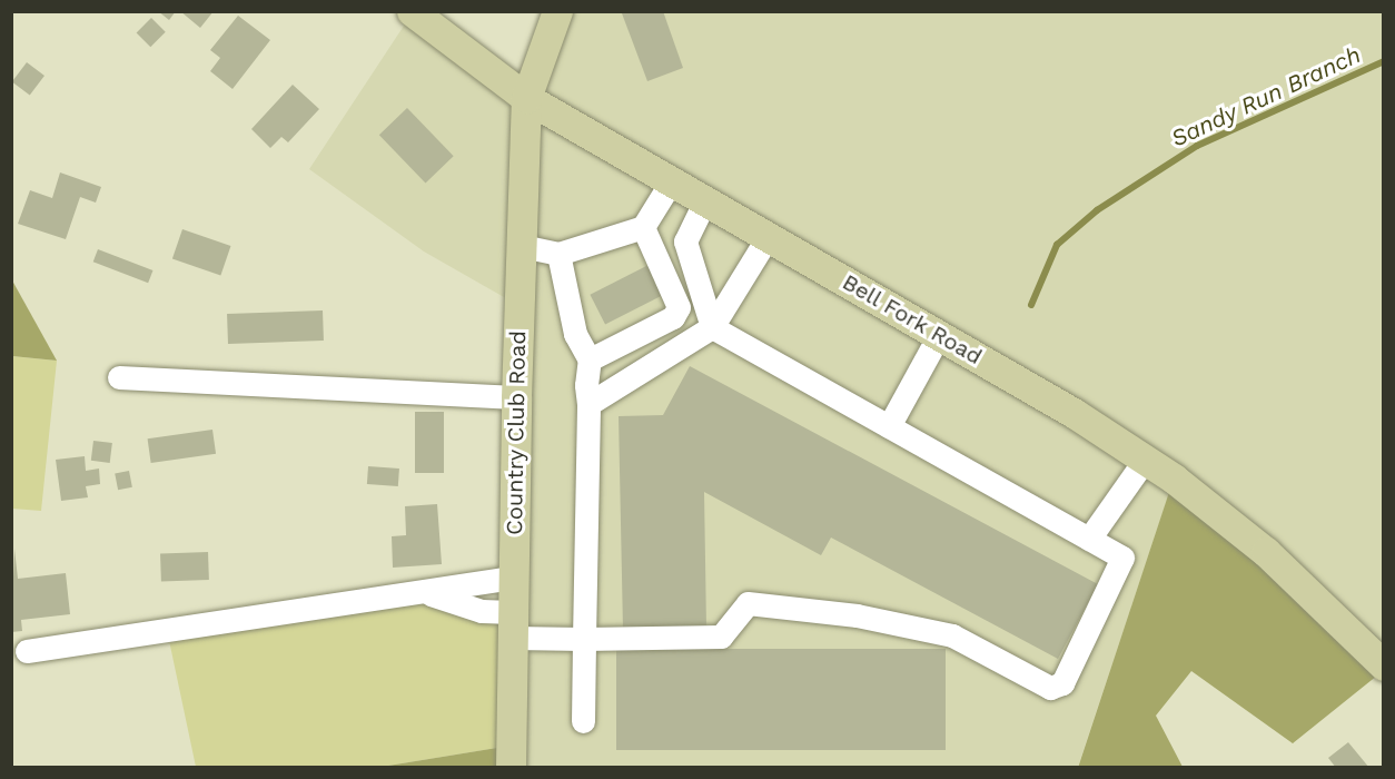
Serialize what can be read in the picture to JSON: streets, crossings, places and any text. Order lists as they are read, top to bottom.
{
  "streets": {
    "main road": ["Bell Fork Road", "Country Club Road"]
  },
  "crossings": [
    ["Bell Fork Road", "Country Club Road"]
  ],
  "water": ["Sandy Run Branch"]
}
